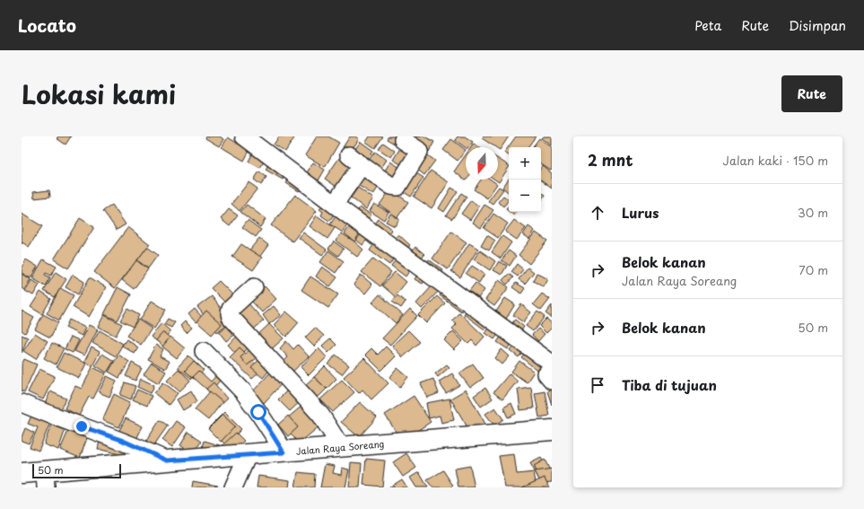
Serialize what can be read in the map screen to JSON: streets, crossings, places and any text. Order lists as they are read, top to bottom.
{
  "streets": {
    "main road": ["Jalan Raya Soreang"]
  },
  "scale_bar": "50 m",
  "north": "bottom",
  "page": {
    "header": "Locato",
    "nav": ["Peta", "Rute", "Disimpan"],
    "title": "Lokasi kami",
    "buttons": "Rute",
    "heading": ["2 mnt", "Jalan kaki · 150 m"],
    "map_buttons": ["+", "−"],
    "list": [
      ["Lurus", "30 m"],
      ["Belok kanan", "Jalan Raya Soreang", "70 m"],
      ["Belok kanan", "50 m"],
      "Tiba di tujuan"
    ],
    "scale": "50 m"
  }
}
